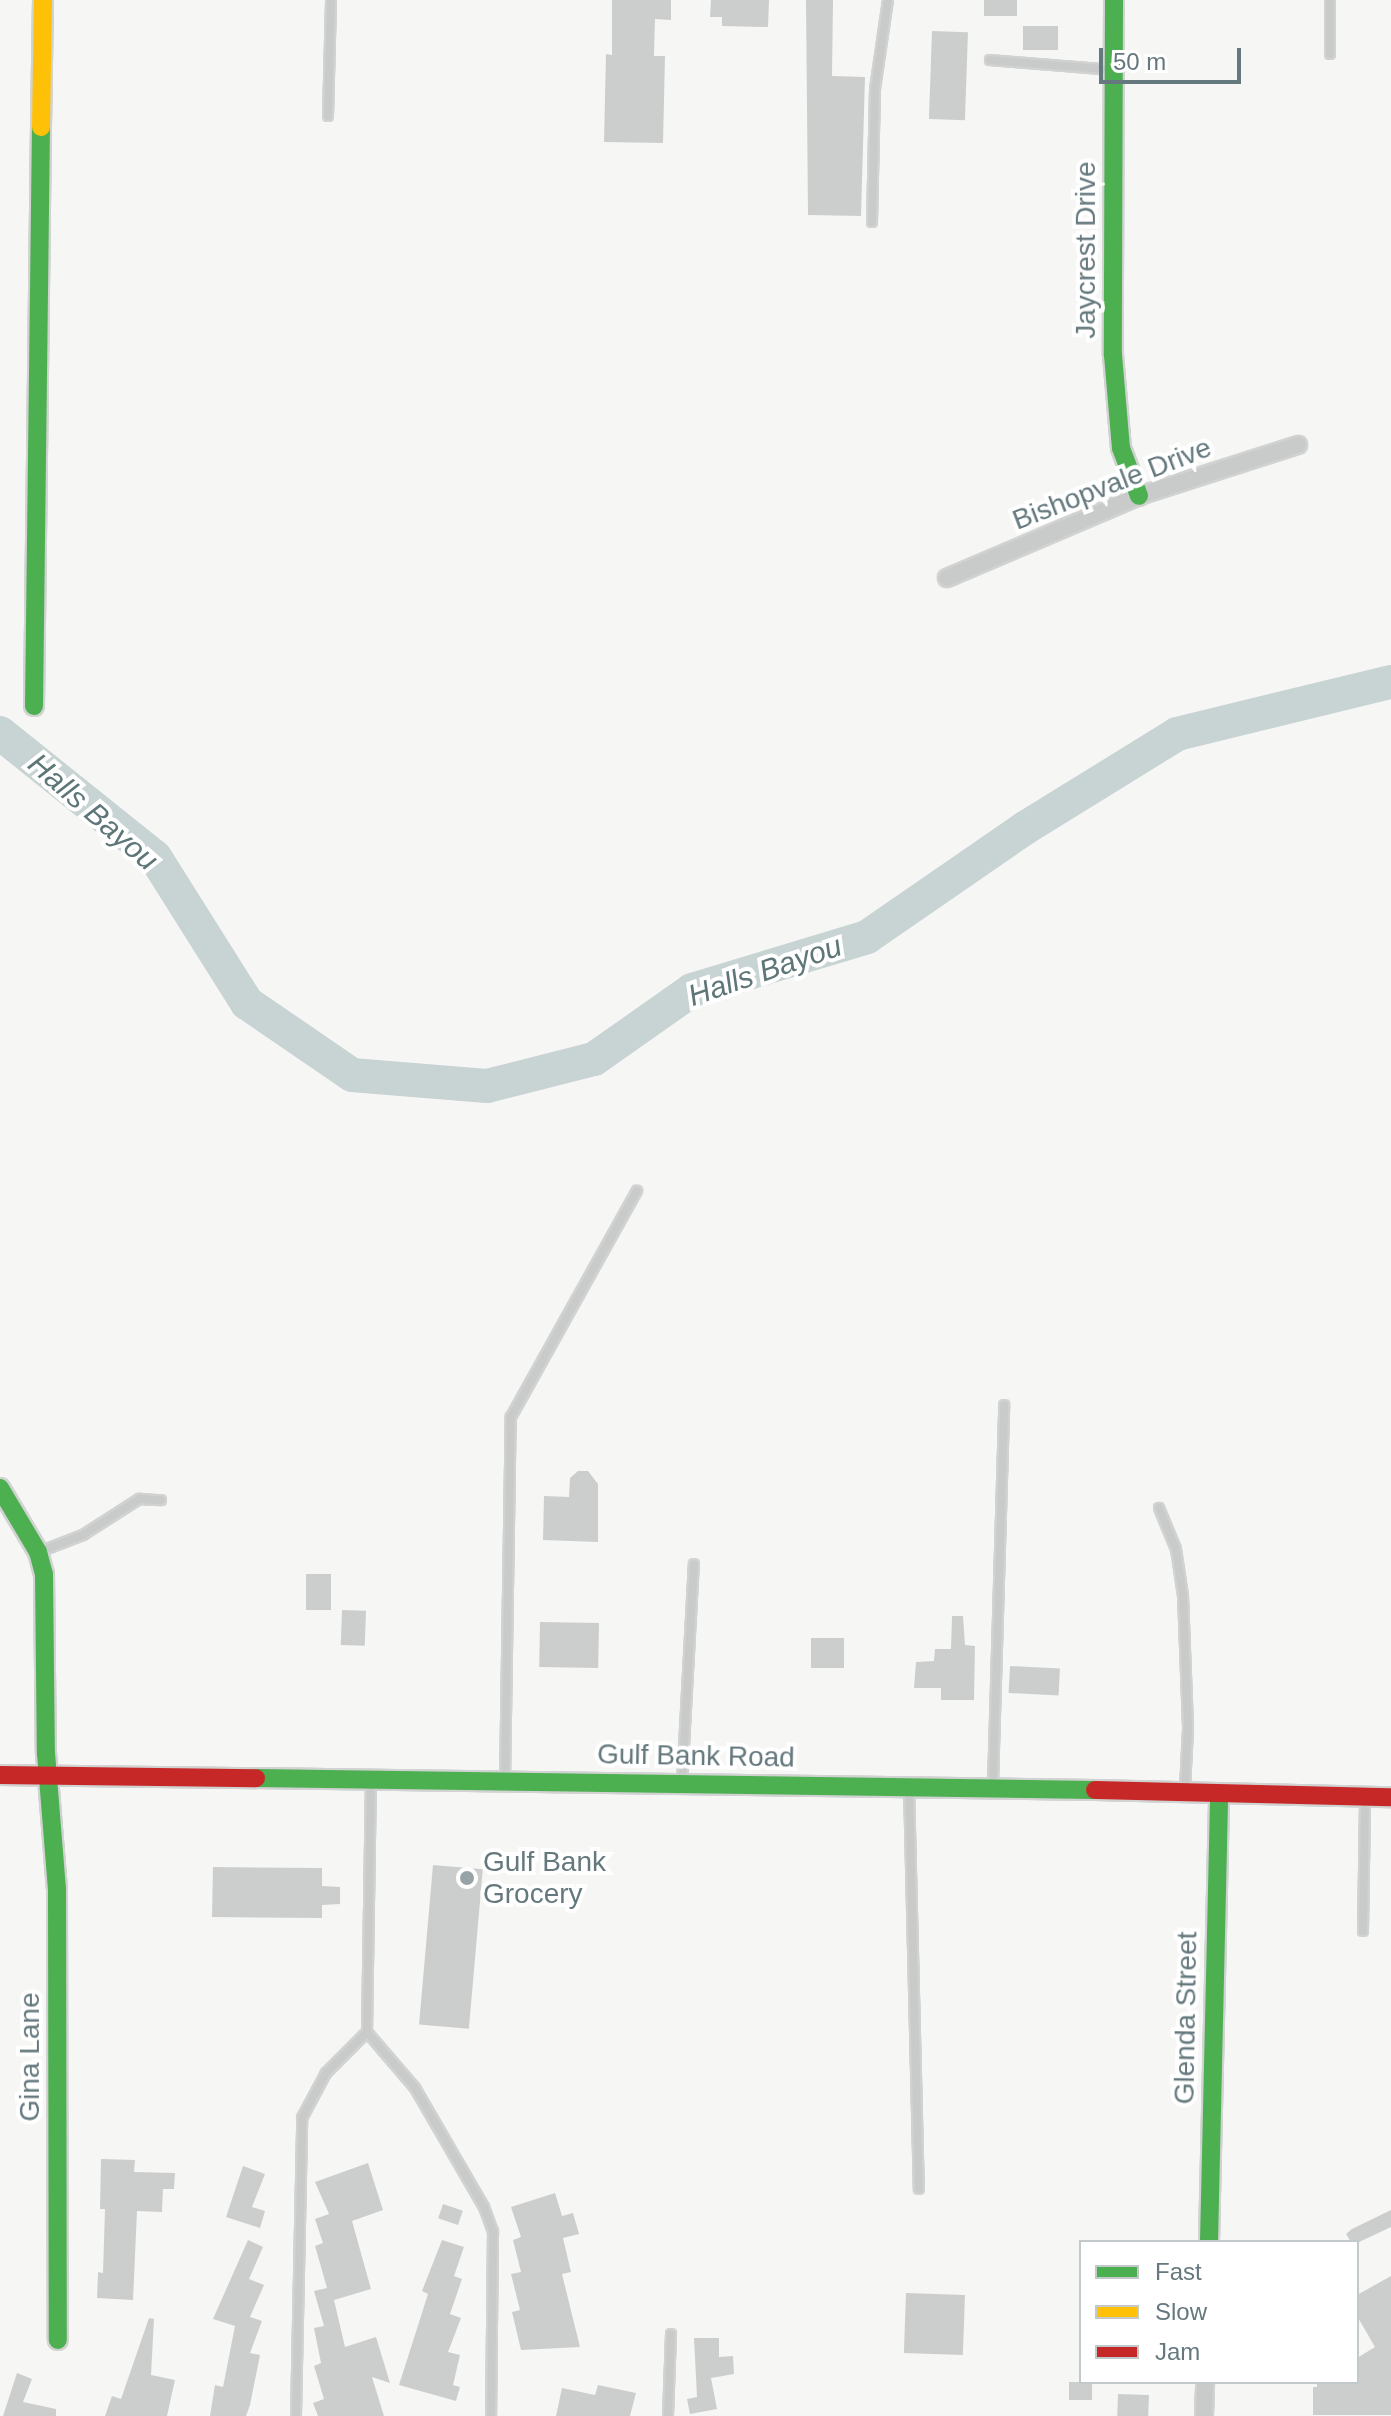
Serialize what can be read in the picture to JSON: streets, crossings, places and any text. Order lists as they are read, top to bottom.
{
  "streets": {
    "street": [
      "Jaycrest Drive",
      "Bishopvale Drive",
      "Gulf Bank Road",
      "Glenda Street",
      "Gina Lane"
    ]
  },
  "crossings": [
    ["Jaycrest Drive", "Bishopvale Drive"],
    ["Gulf Bank Road", "Glenda Street"],
    ["Gulf Bank Road", "Gina Lane"]
  ],
  "water": ["Halls Bayou"],
  "places": ["Gulf Bank Grocery"],
  "legend": ["Fast", "Slow", "Jam"],
  "scale_bar": "50 m"
}
